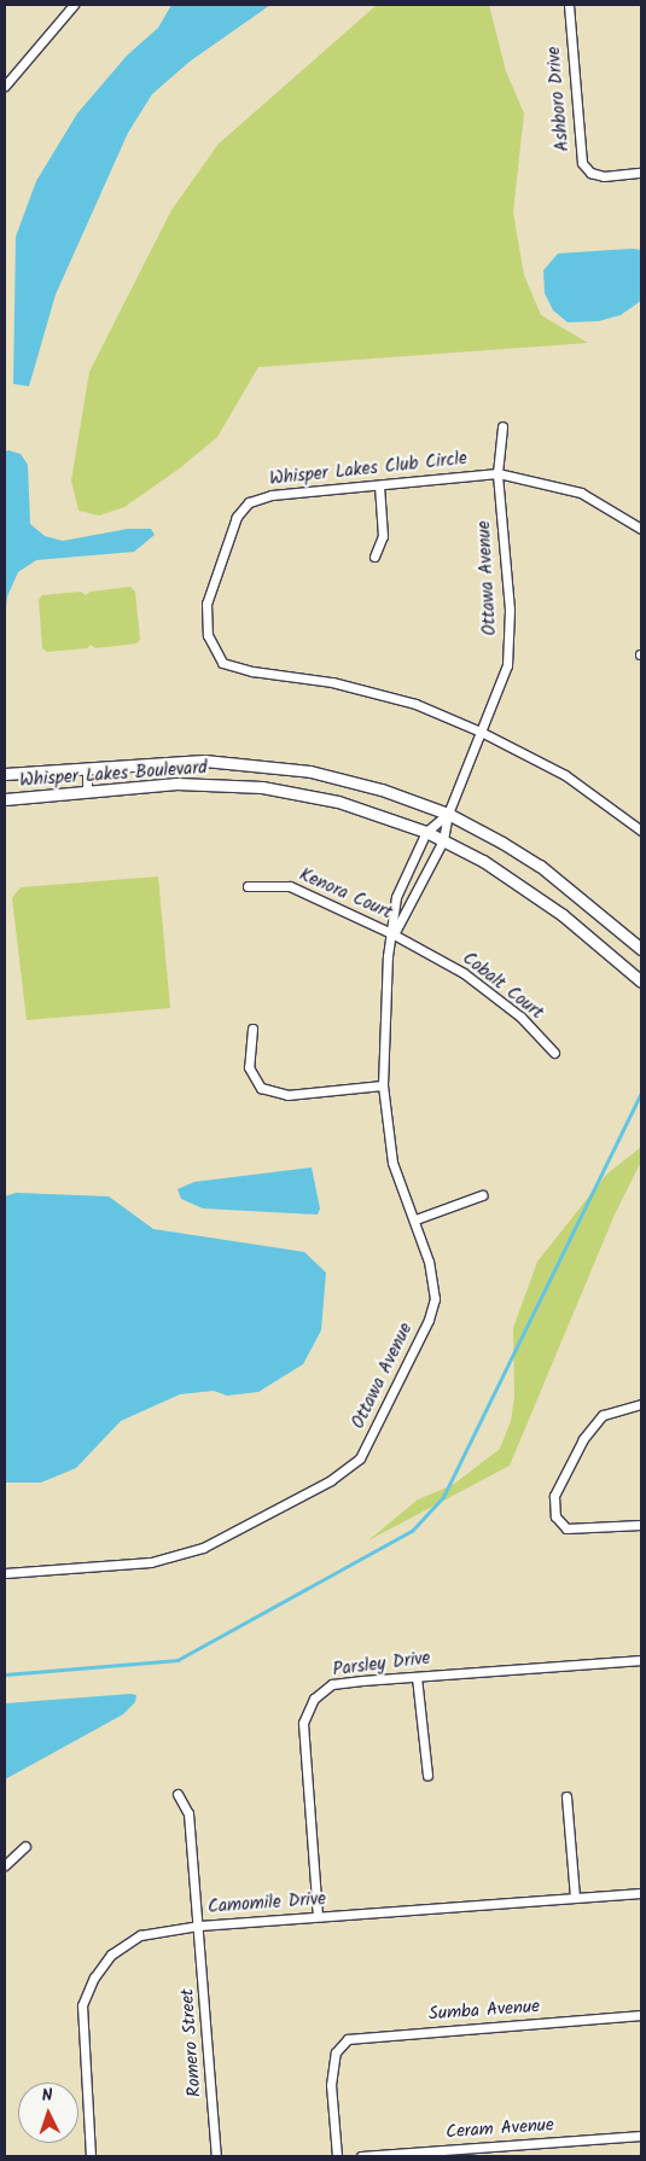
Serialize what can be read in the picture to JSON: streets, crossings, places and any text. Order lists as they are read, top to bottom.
{
  "streets": {
    "street": [
      "Ashboro Drive",
      "Whisper Lakes Club Circle",
      "Ottawa Avenue",
      "Whisper Lakes Boulevard",
      "Kenora Court",
      "Cobalt Court",
      "Parsley Drive",
      "Camomile Drive",
      "Sumba Avenue",
      "Romero Street",
      "Ceram Avenue"
    ]
  },
  "crossings": [
    ["Whisper Lakes Club Circle", "Ottawa Avenue"],
    ["Ottawa Avenue", "Whisper Lakes Boulevard"],
    ["Ottawa Avenue", "Kenora Court"],
    ["Ottawa Avenue", "Cobalt Court"],
    ["Kenora Court", "Cobalt Court"],
    ["Parsley Drive", "Camomile Drive"],
    ["Camomile Drive", "Romero Street"]
  ],
  "north": "top"
}
